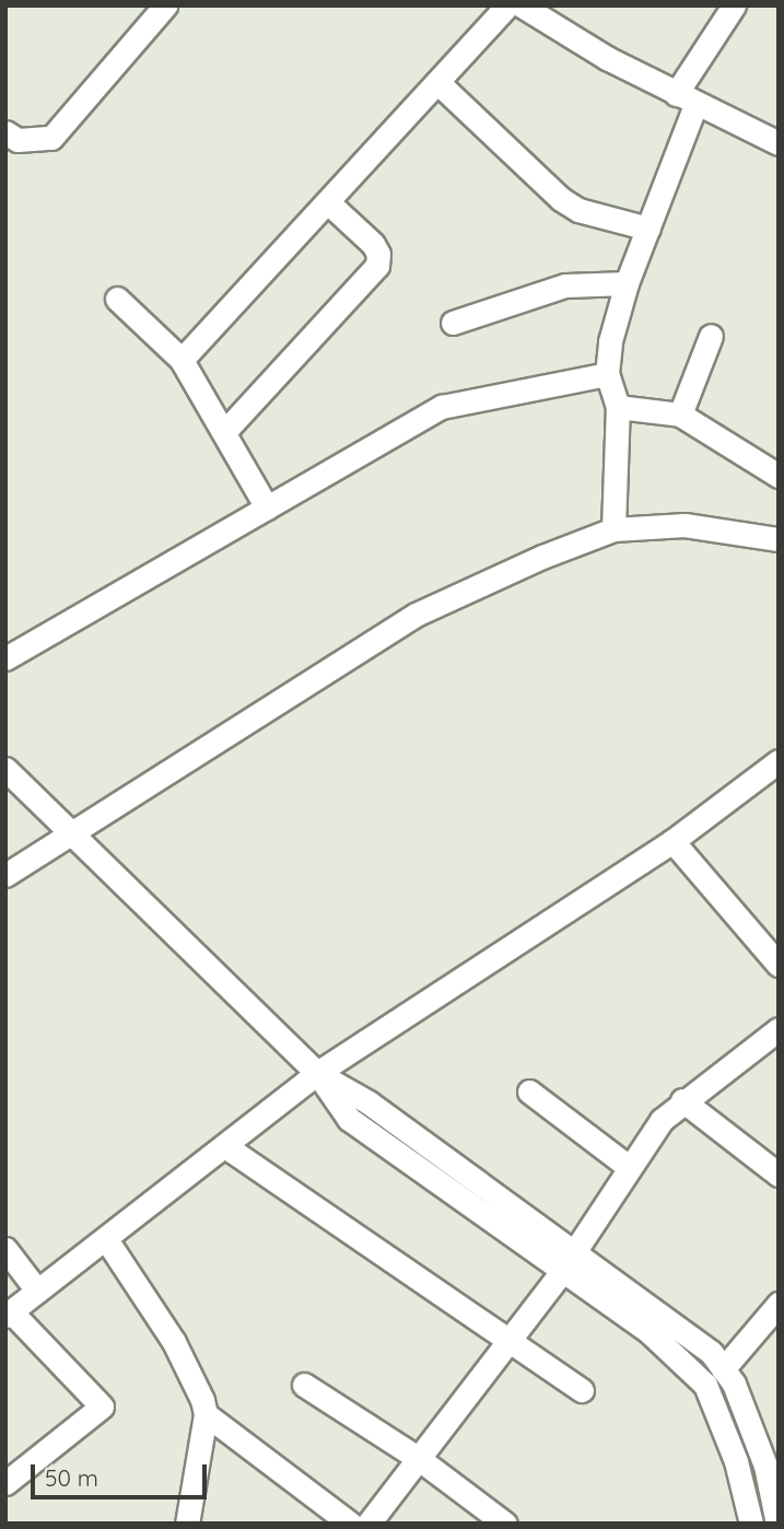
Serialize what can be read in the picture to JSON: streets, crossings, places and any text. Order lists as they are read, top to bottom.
{
  "scale_bar": "50 m"
}
